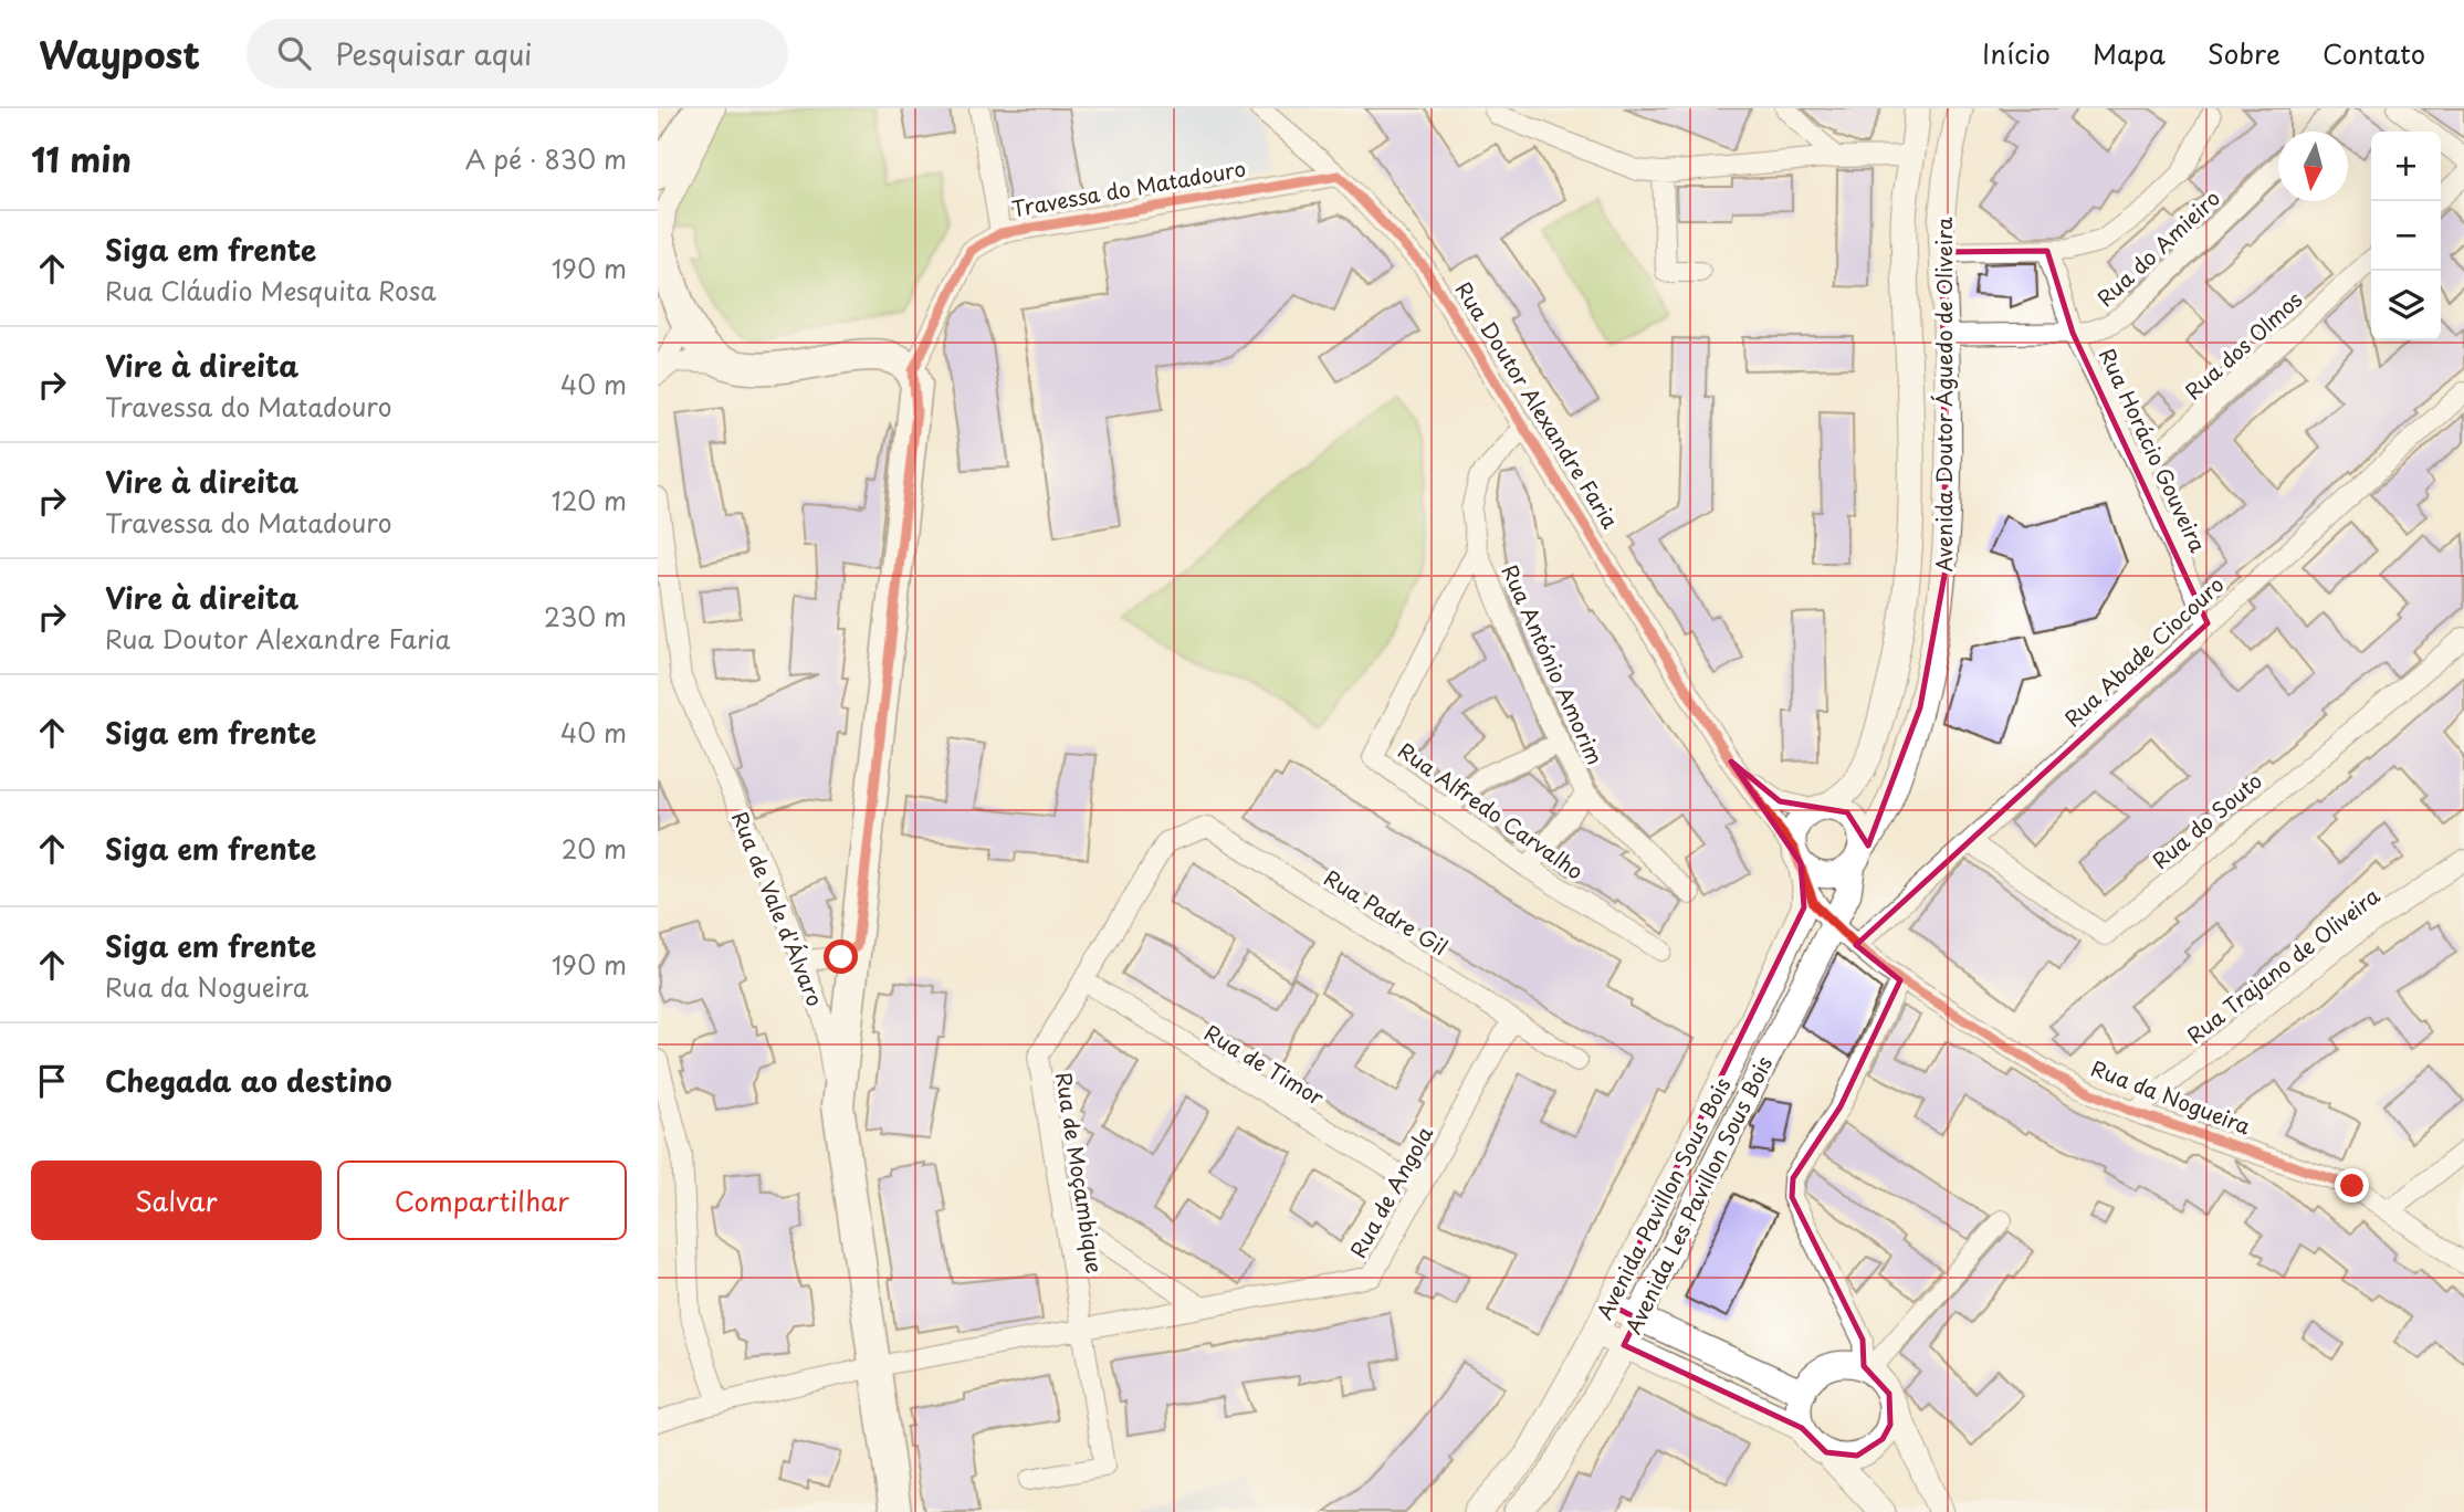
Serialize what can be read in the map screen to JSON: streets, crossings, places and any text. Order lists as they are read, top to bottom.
{
  "streets": {
    "main road": ["Rua de Vale d'Álvaro"],
    "street": [
      "Travessa do Matadouro",
      "Rua do Amieiro",
      "Rua dos Olmos",
      "Avenida Doutor Águedo de Oliveira",
      "Rua Doutor Alexandre Faria",
      "Rua Horácio Gouveira",
      "Rua Abade Ciocouro",
      "Rua António Amorim",
      "Rua Alfredo Carvalho",
      "Rua do Souto",
      "Rua Padre Gil",
      "Rua Trajano de Oliveira",
      "Rua de Timor",
      "Rua da Nogueira",
      "Rua de Moçambique",
      "Rua de Angola",
      "Avenida Les Pavillon Sous Bois",
      "Avenida Pavillon Sous Bois"
    ]
  },
  "crossings": [
    ["Travessa do Matadouro", "Rua Doutor Alexandre Faria"],
    ["Rua do Amieiro", "Avenida Doutor Águedo de Oliveira"],
    ["Rua do Amieiro", "Rua Horácio Gouveira"],
    ["Rua dos Olmos", "Rua Horácio Gouveira"],
    ["Avenida Doutor Águedo de Oliveira", "Rua da Nogueira"],
    ["Avenida Doutor Águedo de Oliveira", "Avenida Les Pavillon Sous Bois"],
    ["Avenida Doutor Águedo de Oliveira", "Avenida Pavillon Sous Bois"],
    ["Rua Doutor Alexandre Faria", "Rua António Amorim"],
    ["Rua Doutor Alexandre Faria", "Rua da Nogueira"],
    ["Rua Horácio Gouveira", "Rua Abade Ciocouro"],
    ["Rua Abade Ciocouro", "Rua do Souto"],
    ["Rua Abade Ciocouro", "Rua da Nogueira"],
    ["Rua António Amorim", "Rua Alfredo Carvalho"],
    ["Rua de Vale d'Álvaro", "Rua de Angola"],
    ["Rua Padre Gil", "Rua de Moçambique"],
    ["Rua Padre Gil", "Rua de Angola"],
    ["Rua Trajano de Oliveira", "Rua da Nogueira"],
    ["Rua de Timor", "Rua de Moçambique"],
    ["Rua de Timor", "Rua de Angola"],
    ["Rua da Nogueira", "Avenida Les Pavillon Sous Bois"],
    ["Rua da Nogueira", "Avenida Pavillon Sous Bois"],
    ["Rua de Moçambique", "Rua de Angola"],
    ["Avenida Les Pavillon Sous Bois", "Avenida Pavillon Sous Bois"]
  ],
  "north": "bottom",
  "page": {
    "header": "Waypost",
    "search": "Pesquisar aqui",
    "nav": [
      "Início",
      "Mapa",
      "Sobre",
      "Contato"
    ],
    "heading": ["11 min", "A pé · 830 m"],
    "map_buttons": ["+", "−"],
    "list": [
      ["Siga em frente", "Rua Cláudio Mesquita Rosa", "190 m"],
      ["Vire à direita", "Travessa do Matadouro", "40 m"],
      ["Vire à direita", "Travessa do Matadouro", "120 m"],
      ["Vire à direita", "Rua Doutor Alexandre Faria", "230 m"],
      ["Siga em frente", "40 m"],
      ["Siga em frente", "20 m"],
      ["Siga em frente", "Rua da Nogueira", "190 m"],
      "Chegada ao destino"
    ],
    "buttons": ["Salvar", "Compartilhar"]
  }
}
